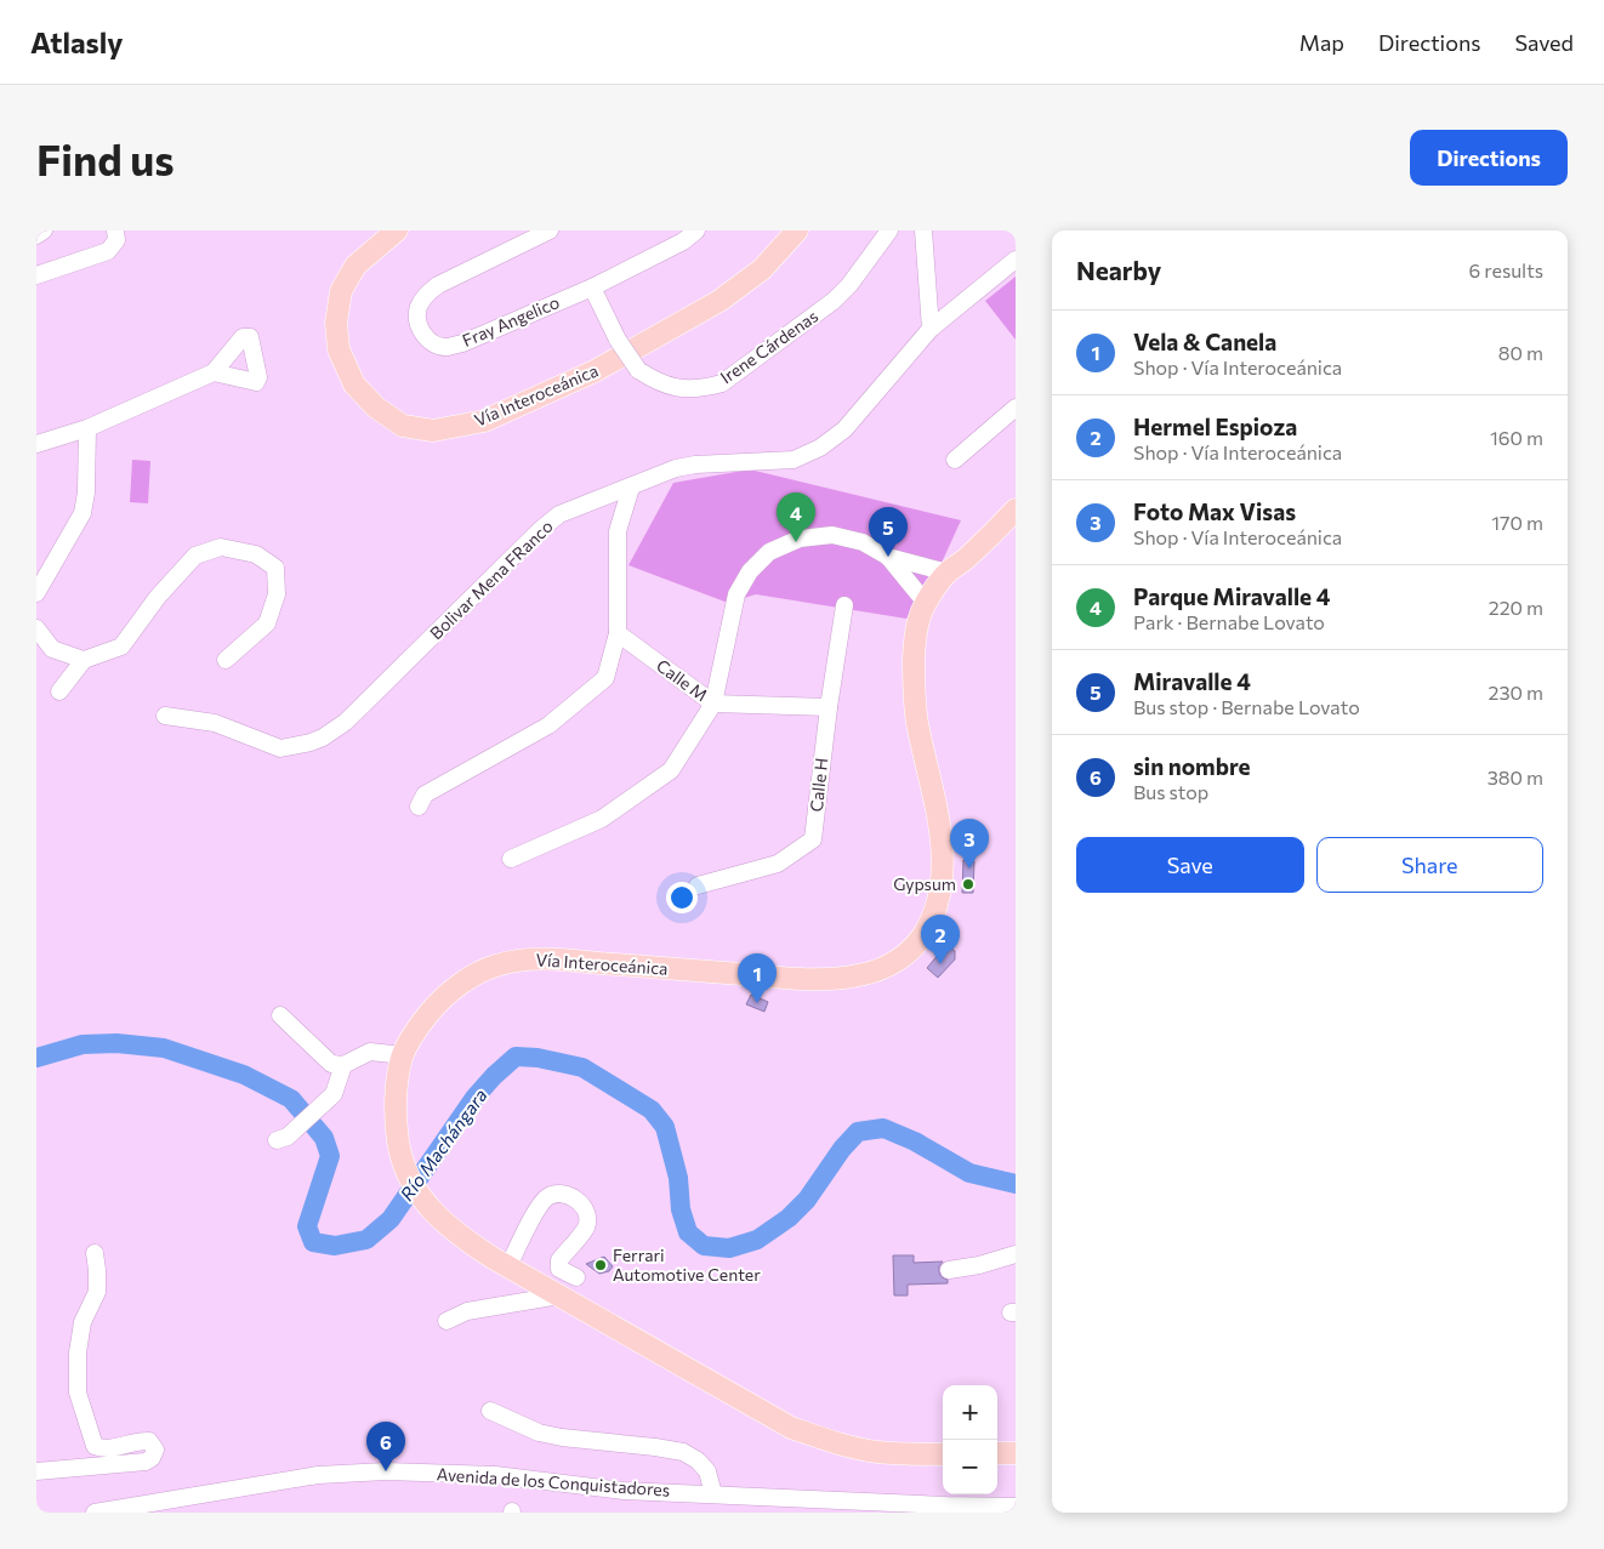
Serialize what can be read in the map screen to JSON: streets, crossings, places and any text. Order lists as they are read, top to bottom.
{
  "streets": {
    "main road": ["Vía Interoceánica"],
    "street": [
      "Fray Angelico",
      "Irene Cárdenas",
      "Bolivar Mena FRanco",
      "Calle M",
      "Calle H",
      "Avenida de los Conquistadores"
    ]
  },
  "crossings": [
    ["Fray Angelico", "Irene Cárdenas"],
    ["Calle M", "Calle H"]
  ],
  "water": ["Río Machángara"],
  "places": ["Gypsum", "Ferrari Automotive Center"],
  "page": {
    "header": "Atlasly",
    "nav": ["Map", "Directions", "Saved"],
    "buttons": [
      "Directions",
      ["Save", "Share"]
    ],
    "title": "Find us",
    "heading": ["Nearby", "6 results"],
    "list": [
      {
        "mark": "1",
        "name": "Vela & Canela",
        "note": "Shop · Vía Interoceánica",
        "value": "80 m"
      },
      {
        "mark": "2",
        "name": "Hermel Espioza",
        "note": "Shop · Vía Interoceánica",
        "value": "160 m"
      },
      {
        "mark": "3",
        "name": "Foto Max Visas",
        "note": "Shop · Vía Interoceánica",
        "value": "170 m"
      },
      {
        "mark": "4",
        "name": "Parque Miravalle 4",
        "note": "Park · Bernabe Lovato",
        "value": "220 m"
      },
      {
        "mark": "5",
        "name": "Miravalle 4",
        "note": "Bus stop · Bernabe Lovato",
        "value": "230 m"
      },
      {
        "mark": "6",
        "name": "sin nombre",
        "note": "Bus stop",
        "value": "380 m"
      }
    ],
    "pins": [
      "4",
      "5",
      "3",
      "2",
      "1",
      "6"
    ],
    "map_buttons": ["+", "−"]
  }
}
